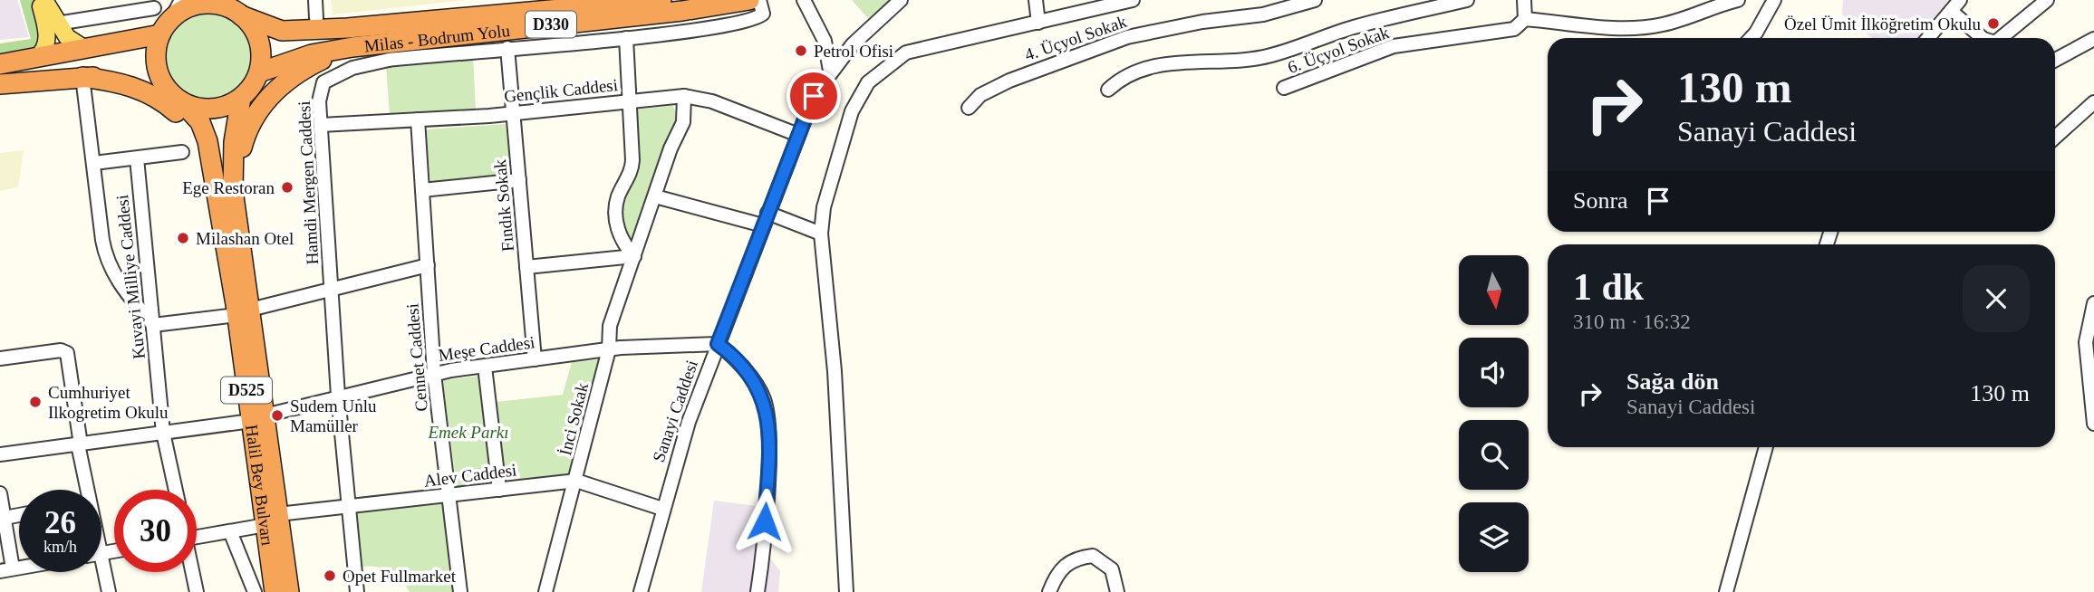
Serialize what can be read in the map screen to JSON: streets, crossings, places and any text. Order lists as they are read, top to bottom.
{
  "streets": {
    "highway": [
      "D330",
      "Milas - Bodrum Yolu",
      "D525",
      "Halil Bey Bulvarı"
    ],
    "street": [
      "4. Üçyol Sokak",
      "6. Üçyol Sokak",
      "Gençlik Caddesi",
      "Hamdi Mergen Caddesi",
      "Fındık Sokak",
      "Kuvayi Milliye Caddesi",
      "Meşe Caddesi",
      "Cennet Caddesi",
      "Sanayi Caddesi",
      "İnci Sokak",
      "Alev Caddesi"
    ]
  },
  "crossings": [
    ["Milas - Bodrum Yolu", "D525"],
    ["Gençlik Caddesi", "Hamdi Mergen Caddesi"],
    ["Gençlik Caddesi", "Fındık Sokak"],
    ["Gençlik Caddesi", "Cennet Caddesi"],
    ["Gençlik Caddesi", "Sanayi Caddesi"],
    ["Gençlik Caddesi", "İnci Sokak"],
    ["Hamdi Mergen Caddesi", "Fındık Sokak"],
    ["Hamdi Mergen Caddesi", "Meşe Caddesi"],
    ["Hamdi Mergen Caddesi", "Alev Caddesi"],
    ["Fındık Sokak", "Meşe Caddesi"],
    ["Kuvayi Milliye Caddesi", "Meşe Caddesi"],
    ["Meşe Caddesi", "Cennet Caddesi"],
    ["Meşe Caddesi", "Sanayi Caddesi"],
    ["Meşe Caddesi", "İnci Sokak"],
    ["Meşe Caddesi", "Halil Bey Bulvarı"],
    ["Cennet Caddesi", "Alev Caddesi"],
    ["D525", "Halil Bey Bulvarı"],
    ["Sanayi Caddesi", "Alev Caddesi"],
    ["İnci Sokak", "Alev Caddesi"],
    ["Alev Caddesi", "Halil Bey Bulvarı"]
  ],
  "parks": ["Emek Parkı"],
  "places": [
    "Özel Ümit İlköğretim Okulu",
    "Petrol Ofisi",
    "Ege Restoran",
    "Milashan Otel",
    "Cumhuriyet Ilkogretim Okulu",
    "Sudem Unlu Mamüller",
    "Opet Fullmarket"
  ],
  "north": "bottom",
  "page": {
    "turn": ["130 m", "Sanayi Caddesi"],
    "then": "Sonra",
    "heading": ["1 dk", "310 m · 16:32"],
    "list": [
      {
        "name": "Sağa dön",
        "note": "Sanayi Caddesi",
        "value": "130 m"
      }
    ],
    "speed": "26 km/h",
    "limit": "30"
  }
}
